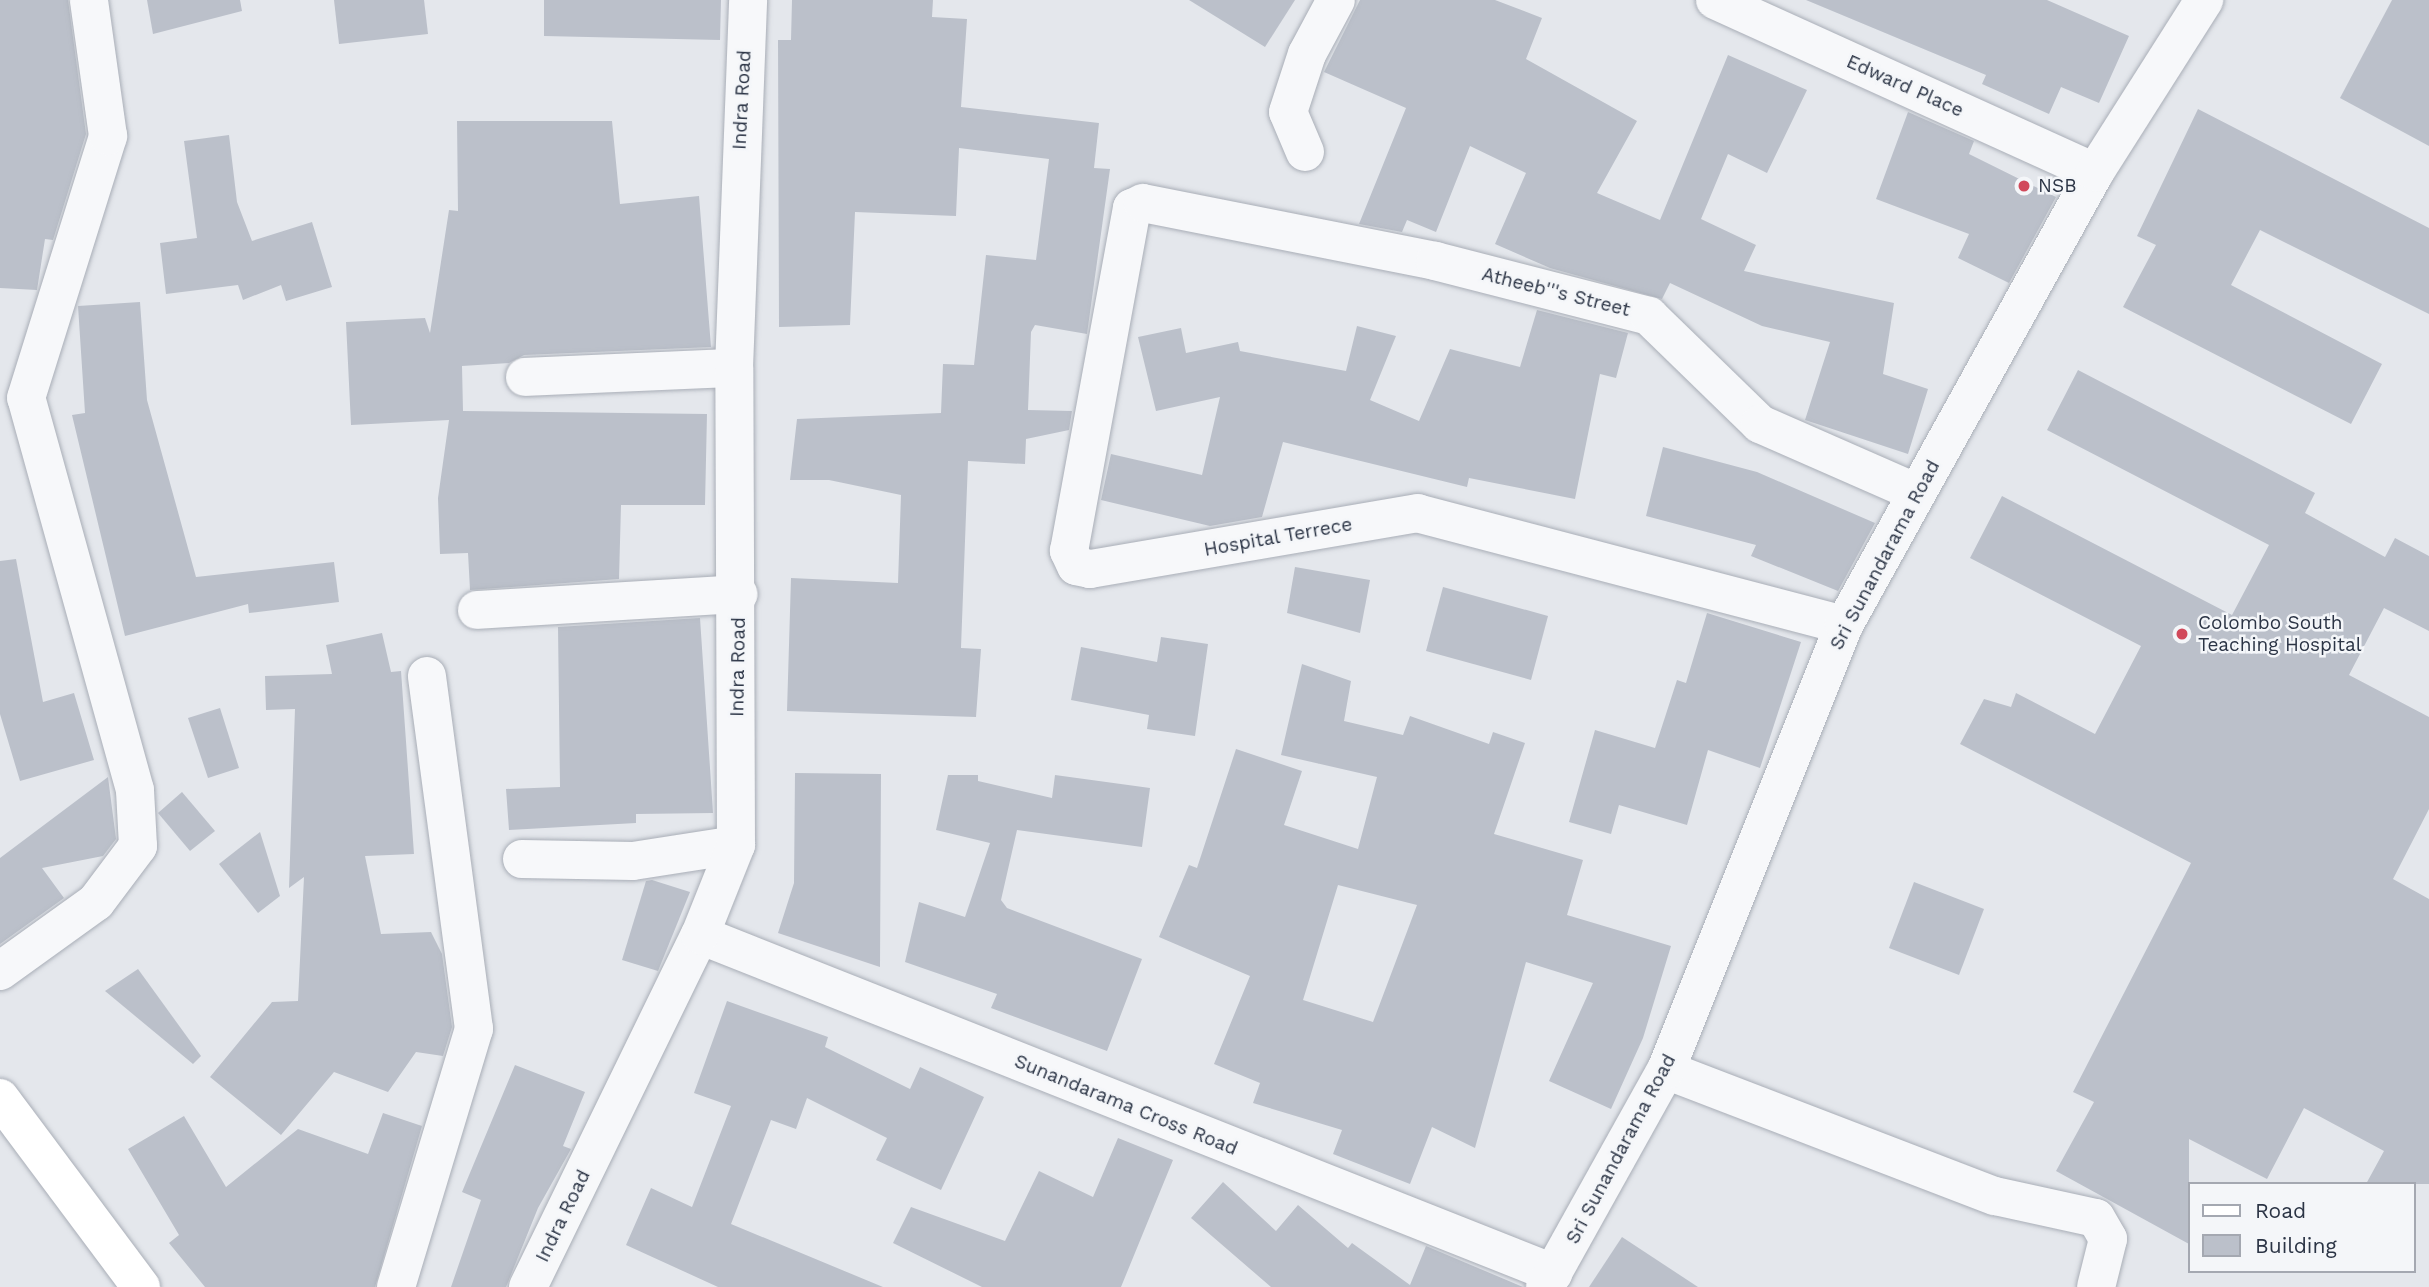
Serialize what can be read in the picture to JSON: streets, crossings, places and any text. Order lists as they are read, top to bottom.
{
  "streets": {
    "street": [
      "Edward Place",
      "Indra Road",
      "Atheeb'''s Street",
      "Hospital Terrece",
      "Sri Sunandarama Road",
      "Sunandarama Cross Road"
    ]
  },
  "crossings": [
    ["Edward Place", "Sri Sunandarama Road"],
    ["Indra Road", "Sunandarama Cross Road"],
    ["Atheeb'''s Street", "Hospital Terrece"],
    ["Atheeb'''s Street", "Sri Sunandarama Road"],
    ["Hospital Terrece", "Sri Sunandarama Road"],
    ["Sri Sunandarama Road", "Sunandarama Cross Road"]
  ],
  "places": ["NSB", "Colombo South Teaching Hospital"],
  "legend": ["Road", "Building"]
}
